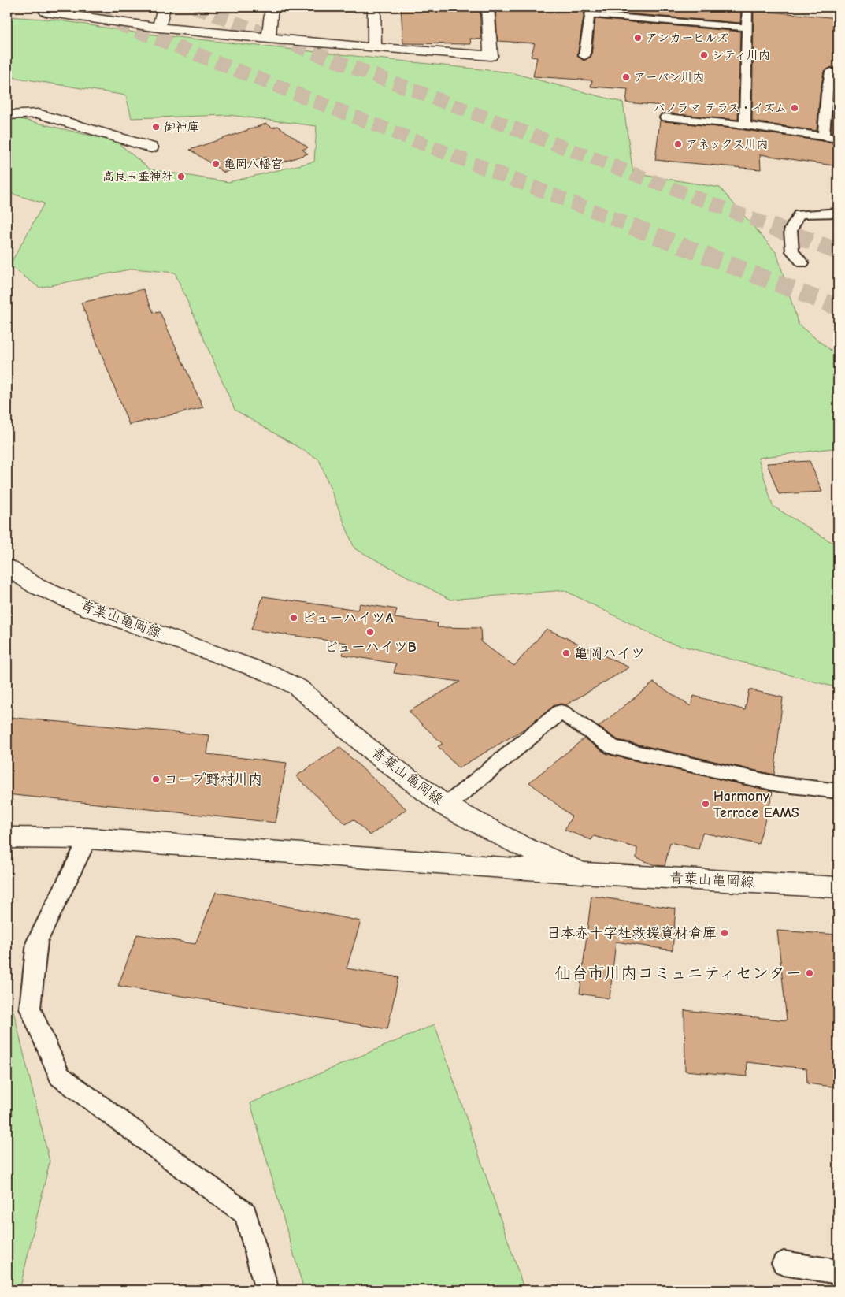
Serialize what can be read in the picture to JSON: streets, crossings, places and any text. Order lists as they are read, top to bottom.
{
  "streets": {
    "street": ["青葉山亀岡線"]
  },
  "places": [
    "アンカーヒルズ",
    "シティ川内",
    "アーバン川内",
    "パノラマ テラス・イズム",
    "御神庫",
    "アネックス川内",
    "亀岡八幡宮",
    "高良玉垂神社",
    "ビューハイツA",
    "ビューハイツB",
    "亀岡ハイツ",
    "コープ野村川内",
    "Harmony Terrace EAMS",
    "日本赤十字社救援資材倉庫",
    "仙台市川内コミュニティセンター"
  ]
}
